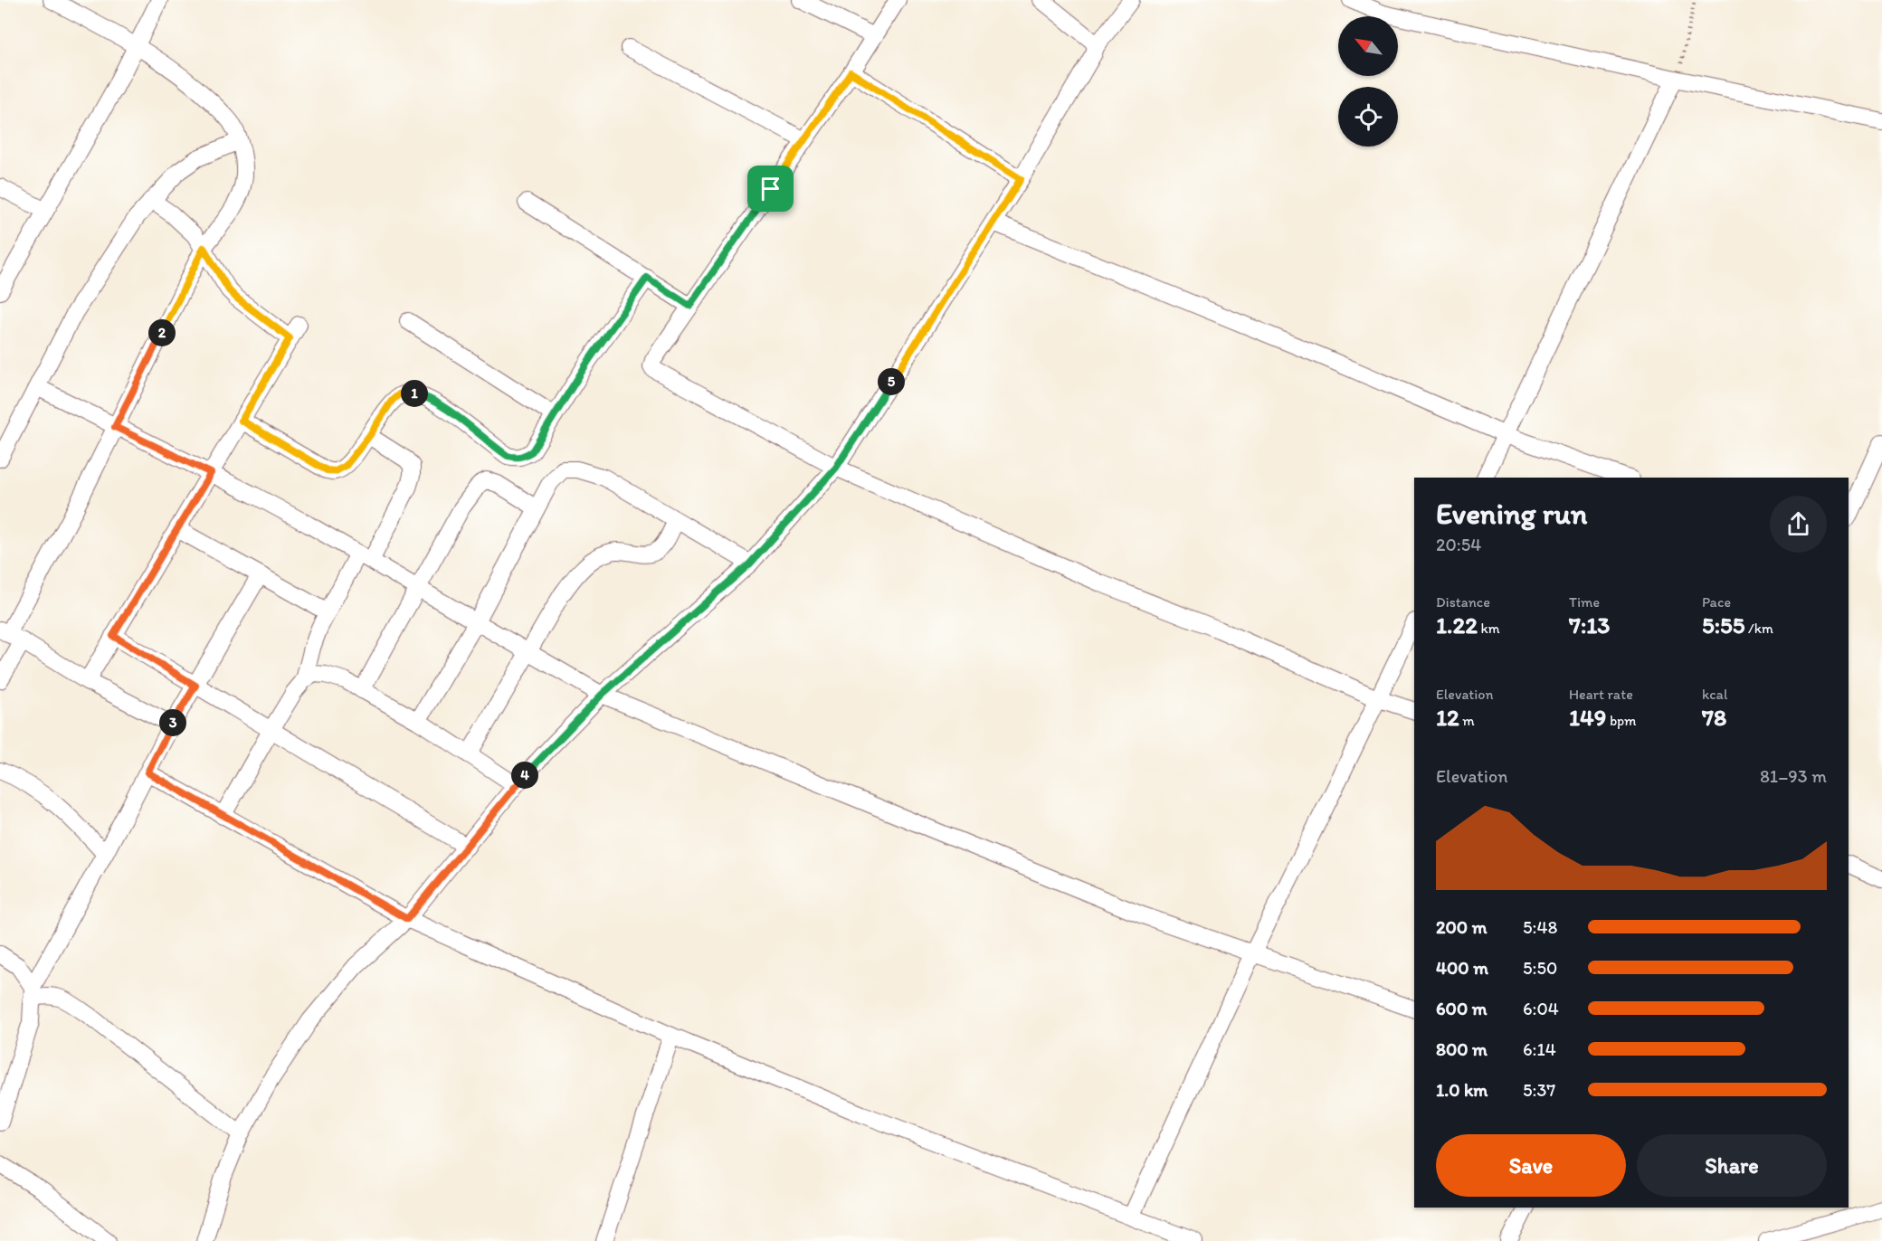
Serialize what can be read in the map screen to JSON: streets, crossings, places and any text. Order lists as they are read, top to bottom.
{
  "north": "top left",
  "page": {
    "pins": [
      "2",
      "5",
      "1",
      "3",
      "4"
    ],
    "heading": ["Evening run", "20:54"],
    "stats": [
      ["Distance", "1.22 km"],
      ["Time", "7:13"],
      ["Pace", "5:55 /km"],
      ["Elevation", "12 m"],
      ["Heart rate", "149 bpm"],
      ["kcal", "78"]
    ],
    "chart": ["Elevation", "81–93 m"],
    "list": [
      {
        "name": "200 m",
        "note": "5:48"
      },
      {
        "name": "400 m",
        "note": "5:50"
      },
      {
        "name": "600 m",
        "note": "6:04"
      },
      {
        "name": "800 m",
        "note": "6:14"
      },
      {
        "name": "1.0 km",
        "note": "5:37"
      }
    ],
    "buttons": ["Save", "Share"]
  }
}
